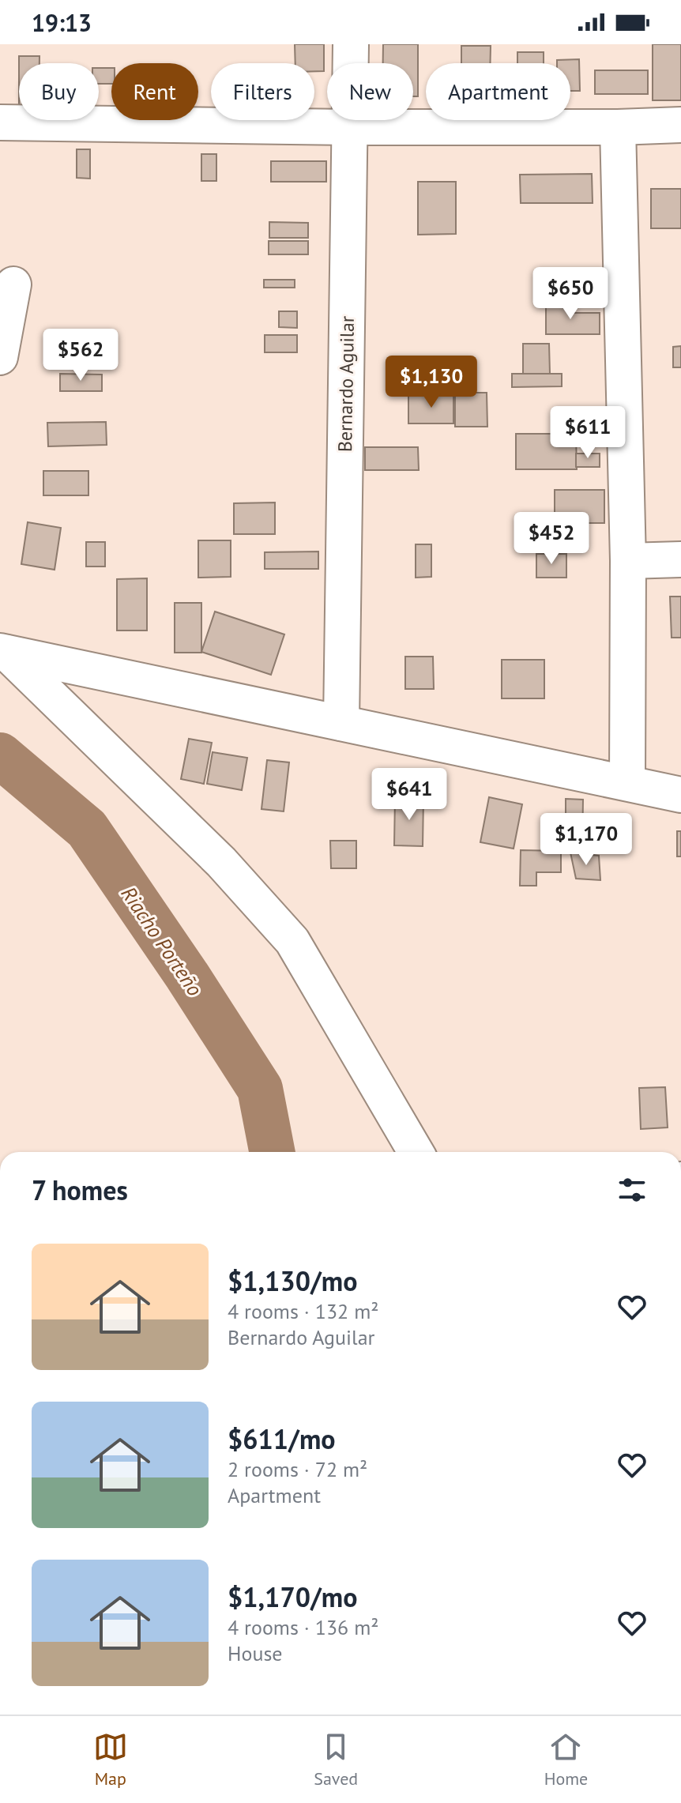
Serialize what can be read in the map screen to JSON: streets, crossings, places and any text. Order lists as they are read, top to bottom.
{
  "streets": {
    "street": ["Bernardo Aguilar"]
  },
  "water": ["Riacho Porteño"],
  "page": {
    "status": "19:13",
    "chip": [
      "Buy",
      "Rent",
      "Filters",
      "New",
      "Apartment"
    ],
    "price": [
      "$650",
      "$562",
      "$1,130",
      "$611",
      "$452",
      "$641",
      "$1,170"
    ],
    "heading": "7 homes",
    "list": [
      {
        "name": "$1,130/mo",
        "note": "4 rooms · 132 m² · Bernardo Aguilar"
      },
      {
        "name": "$611/mo",
        "note": "2 rooms · 72 m² · Apartment"
      },
      {
        "name": "$1,170/mo",
        "note": "4 rooms · 136 m² · House"
      }
    ],
    "tabs": ["Map", "Saved", "Home"]
  }
}
